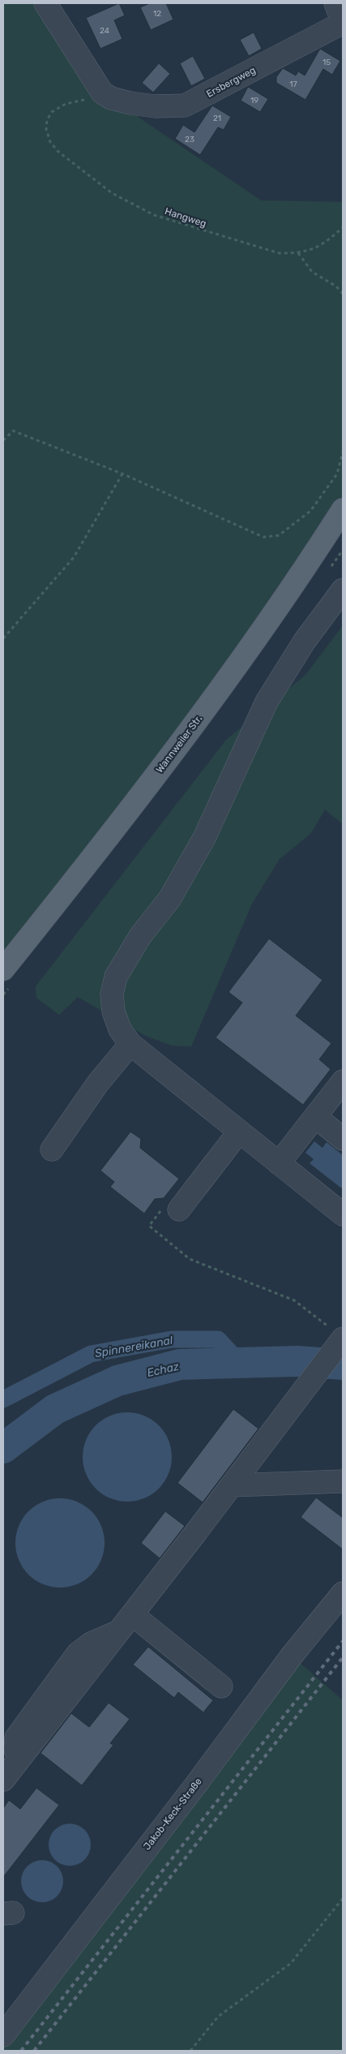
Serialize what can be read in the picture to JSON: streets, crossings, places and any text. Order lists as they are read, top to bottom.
{
  "streets": {
    "main road": ["Wannweiler Str."],
    "street": ["Ersbergweg", "Jakob-Keck-Straße"],
    "path": ["Hangweg"]
  },
  "crossings": [
    ["Ersbergweg", "Hangweg"]
  ],
  "water": ["Spinnereikanal", "Echaz"],
  "house_numbers": [
    "12",
    "24",
    "15",
    "17",
    "19",
    "21",
    "23"
  ]
}
